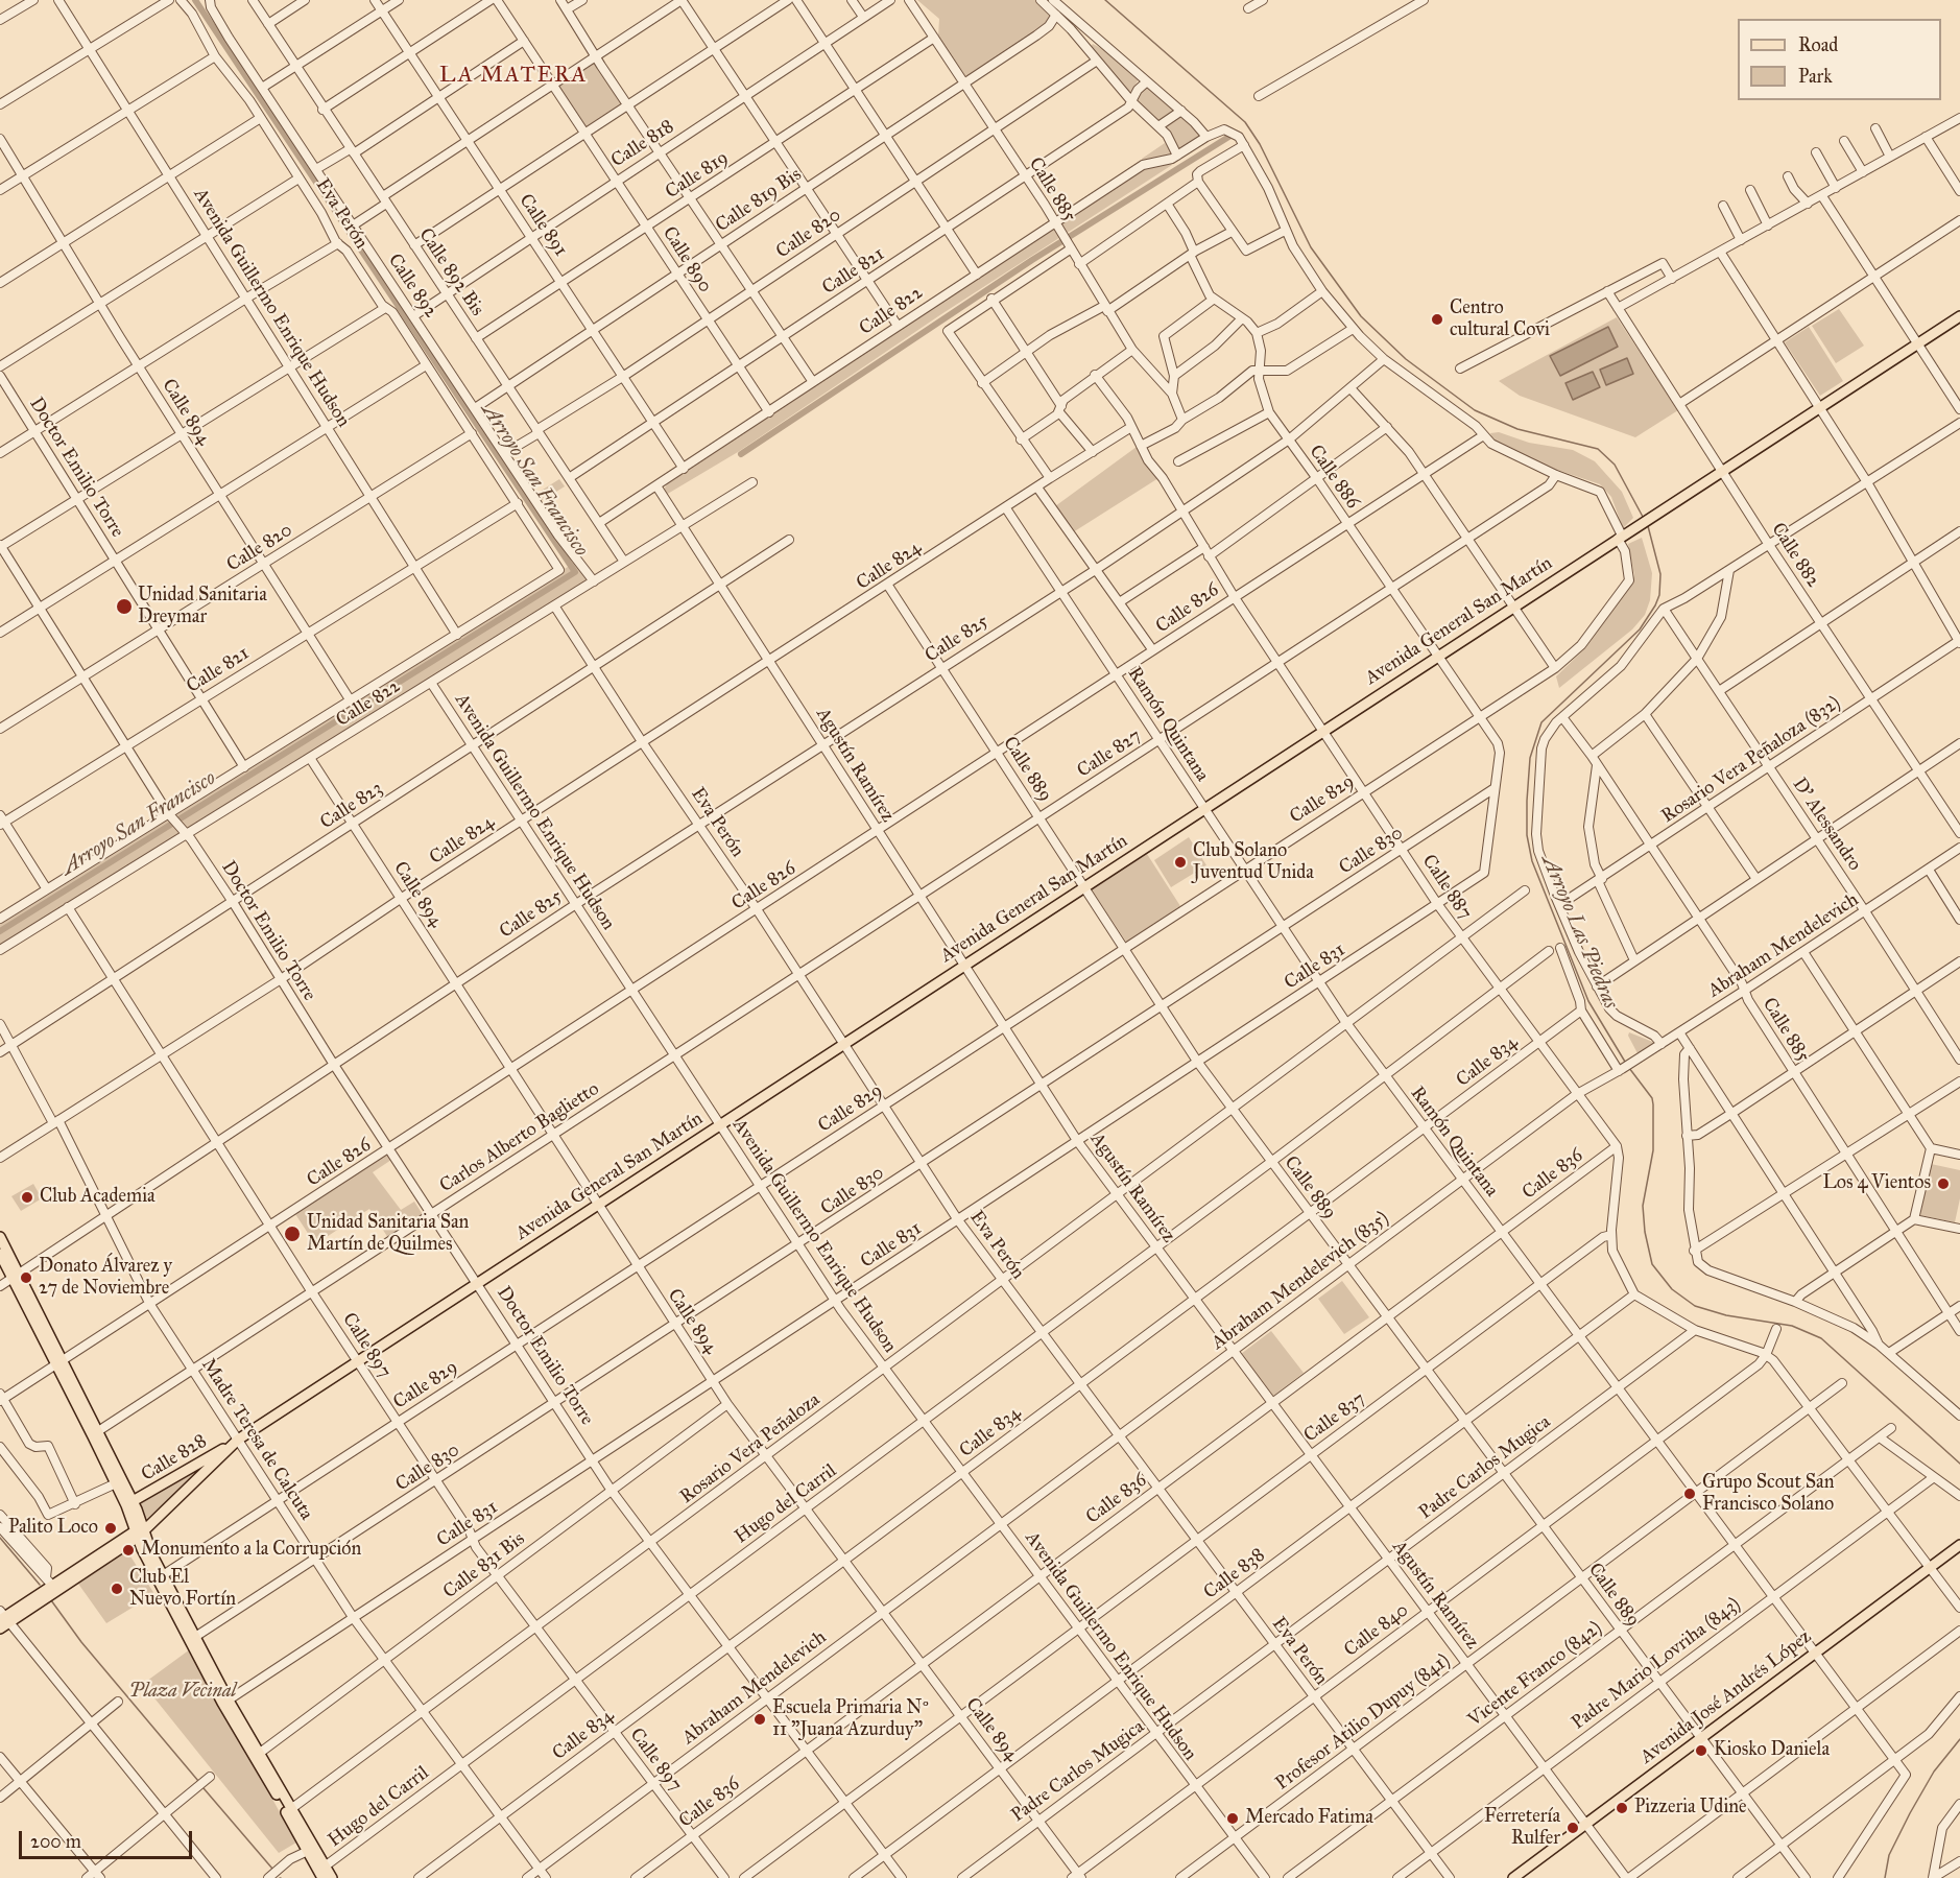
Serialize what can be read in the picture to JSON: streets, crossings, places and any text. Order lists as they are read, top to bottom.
{
  "streets": {
    "main road": ["Avenida General San Martín", "Calle 828", "Avenida José Andrés López"],
    "street": [
      "Calle 818",
      "Calle 819",
      "Calle 885",
      "Calle 819 Bis",
      "Eva Perón",
      "Calle 891",
      "Calle 820",
      "Calle 890",
      "Calle 821",
      "Calle 892 Bis",
      "Calle 892",
      "Avenida Guillermo Enrique Hudson",
      "Calle 822",
      "Calle 894",
      "Doctor Emilio Torre",
      "Calle 886",
      "Calle 882",
      "Calle 824",
      "Calle 826",
      "Calle 825",
      "Ramón Quintana",
      "Calle 827",
      "Rosario Vera Peñaloza (832)",
      "Agustín Ramírez",
      "Calle 889",
      "Calle 829",
      "Calle 823",
      "D' Alessandro",
      "Calle 830",
      "Calle 887",
      "Abraham Mendelevich",
      "Calle 831",
      "Calle 834",
      "Carlos Alberto Baglietto",
      "Calle 836",
      "Abraham Mendelevich (835)",
      "Calle 897",
      "Calle 837",
      "Madre Teresa de Calcuta",
      "Rosario Vera Peñaloza",
      "Padre Carlos Mugica",
      "Hugo del Carril",
      "Calle 831 Bis",
      "Calle 838",
      "Calle 840",
      "Padre Mario Lovriha (843)",
      "Vicente Franco (842)",
      "Profesor Atilio Dupuy (841)"
    ]
  },
  "crossings": [
    ["Calle 818", "Calle 891"],
    ["Calle 818", "Calle 890"],
    ["Calle 818", "Calle 892 Bis"],
    ["Calle 818", "Calle 892"],
    ["Calle 819", "Calle 885"],
    ["Calle 819", "Calle 891"],
    ["Calle 819", "Calle 890"],
    ["Calle 819", "Calle 892 Bis"],
    ["Calle 885", "Calle 819 Bis"],
    ["Calle 885", "Calle 820"],
    ["Calle 885", "Calle 821"],
    ["Calle 885", "Calle 822"],
    ["Calle 885", "Rosario Vera Peñaloza (832)"],
    ["Calle 885", "Abraham Mendelevich"],
    ["Calle 819 Bis", "Calle 891"],
    ["Calle 819 Bis", "Calle 890"],
    ["Calle 819 Bis", "Calle 892 Bis"],
    ["Calle 819 Bis", "Calle 892"],
    ["Eva Perón", "Calle 820"],
    ["Eva Perón", "Calle 821"],
    ["Eva Perón", "Calle 822"],
    ["Eva Perón", "Calle 824"],
    ["Eva Perón", "Calle 826"],
    ["Eva Perón", "Avenida General San Martín"],
    ["Eva Perón", "Calle 825"],
    ["Eva Perón", "Calle 827"],
    ["Eva Perón", "Calle 829"],
    ["Eva Perón", "Calle 823"],
    ["Eva Perón", "Calle 830"],
    ["Eva Perón", "Calle 831"],
    ["Eva Perón", "Calle 834"],
    ["Eva Perón", "Calle 836"],
    ["Eva Perón", "Abraham Mendelevich (835)"],
    ["Eva Perón", "Calle 837"],
    ["Eva Perón", "Rosario Vera Peñaloza"],
    ["Eva Perón", "Padre Carlos Mugica"],
    ["Eva Perón", "Hugo del Carril"],
    ["Eva Perón", "Calle 838"],
    ["Eva Perón", "Calle 840"],
    ["Eva Perón", "Padre Mario Lovriha (843)"],
    ["Eva Perón", "Vicente Franco (842)"],
    ["Eva Perón", "Profesor Atilio Dupuy (841)"],
    ["Calle 891", "Calle 820"],
    ["Calle 891", "Calle 821"],
    ["Calle 891", "Calle 822"],
    ["Calle 820", "Calle 890"],
    ["Calle 820", "Calle 892 Bis"],
    ["Calle 820", "Calle 892"],
    ["Calle 820", "Avenida Guillermo Enrique Hudson"],
    ["Calle 820", "Calle 894"],
    ["Calle 820", "Doctor Emilio Torre"],
    ["Calle 890", "Calle 821"],
    ["Calle 890", "Calle 822"],
    ["Calle 821", "Calle 892 Bis"],
    ["Calle 821", "Avenida Guillermo Enrique Hudson"],
    ["Calle 821", "Calle 894"],
    ["Calle 821", "Doctor Emilio Torre"],
    ["Calle 892 Bis", "Calle 822"],
    ["Calle 892", "Calle 822"],
    ["Avenida Guillermo Enrique Hudson", "Calle 822"],
    ["Avenida Guillermo Enrique Hudson", "Calle 824"],
    ["Avenida Guillermo Enrique Hudson", "Calle 826"],
    ["Avenida Guillermo Enrique Hudson", "Avenida General San Martín"],
    ["Avenida Guillermo Enrique Hudson", "Calle 825"],
    ["Avenida Guillermo Enrique Hudson", "Calle 827"],
    ["Avenida Guillermo Enrique Hudson", "Calle 829"],
    ["Avenida Guillermo Enrique Hudson", "Calle 823"],
    ["Avenida Guillermo Enrique Hudson", "Calle 830"],
    ["Avenida Guillermo Enrique Hudson", "Abraham Mendelevich"],
    ["Avenida Guillermo Enrique Hudson", "Calle 831"],
    ["Avenida Guillermo Enrique Hudson", "Calle 834"],
    ["Avenida Guillermo Enrique Hudson", "Carlos Alberto Baglietto"],
    ["Avenida Guillermo Enrique Hudson", "Calle 836"],
    ["Avenida Guillermo Enrique Hudson", "Abraham Mendelevich (835)"],
    ["Avenida Guillermo Enrique Hudson", "Calle 837"],
    ["Avenida Guillermo Enrique Hudson", "Rosario Vera Peñaloza"],
    ["Avenida Guillermo Enrique Hudson", "Padre Carlos Mugica"],
    ["Avenida Guillermo Enrique Hudson", "Hugo del Carril"],
    ["Avenida Guillermo Enrique Hudson", "Calle 838"],
    ["Avenida Guillermo Enrique Hudson", "Calle 840"],
    ["Avenida Guillermo Enrique Hudson", "Profesor Atilio Dupuy (841)"],
    ["Calle 822", "Calle 894"],
    ["Calle 822", "Doctor Emilio Torre"],
    ["Calle 822", "Agustín Ramírez"],
    ["Calle 822", "Calle 897"],
    ["Calle 894", "Calle 824"],
    ["Calle 894", "Calle 826"],
    ["Calle 894", "Avenida General San Martín"],
    ["Calle 894", "Calle 825"],
    ["Calle 894", "Calle 829"],
    ["Calle 894", "Calle 823"],
    ["Calle 894", "Calle 830"],
    ["Calle 894", "Abraham Mendelevich"],
    ["Calle 894", "Calle 831"],
    ["Calle 894", "Calle 834"],
    ["Calle 894", "Carlos Alberto Baglietto"],
    ["Calle 894", "Calle 836"],
    ["Calle 894", "Calle 837"],
    ["Calle 894", "Rosario Vera Peñaloza"],
    ["Calle 894", "Padre Carlos Mugica"],
    ["Calle 894", "Hugo del Carril"],
    ["Calle 894", "Calle 831 Bis"],
    ["Calle 894", "Calle 838"],
    ["Calle 894", "Calle 840"],
    ["Doctor Emilio Torre", "Calle 824"],
    ["Doctor Emilio Torre", "Calle 826"],
    ["Doctor Emilio Torre", "Avenida General San Martín"],
    ["Doctor Emilio Torre", "Calle 825"],
    ["Doctor Emilio Torre", "Calle 829"],
    ["Doctor Emilio Torre", "Calle 823"],
    ["Doctor Emilio Torre", "Calle 830"],
    ["Doctor Emilio Torre", "Abraham Mendelevich"],
    ["Doctor Emilio Torre", "Calle 831"],
    ["Doctor Emilio Torre", "Calle 834"],
    ["Doctor Emilio Torre", "Carlos Alberto Baglietto"],
    ["Doctor Emilio Torre", "Calle 836"],
    ["Doctor Emilio Torre", "Calle 837"],
    ["Doctor Emilio Torre", "Rosario Vera Peñaloza"],
    ["Doctor Emilio Torre", "Hugo del Carril"],
    ["Doctor Emilio Torre", "Calle 831 Bis"],
    ["Doctor Emilio Torre", "Calle 838"],
    ["Calle 886", "Calle 826"],
    ["Calle 886", "Avenida General San Martín"],
    ["Calle 886", "Calle 825"],
    ["Calle 886", "Calle 827"],
    ["Calle 886", "Calle 829"],
    ["Calle 886", "Calle 830"],
    ["Calle 886", "Calle 831"],
    ["Calle 882", "Avenida General San Martín"],
    ["Calle 882", "Rosario Vera Peñaloza (832)"],
    ["Calle 824", "Ramón Quintana"],
    ["Calle 824", "Agustín Ramírez"],
    ["Calle 824", "Calle 889"],
    ["Calle 824", "Calle 897"],
    ["Calle 824", "Madre Teresa de Calcuta"],
    ["Calle 826", "Ramón Quintana"],
    ["Calle 826", "Agustín Ramírez"],
    ["Calle 826", "Calle 889"],
    ["Calle 826", "Calle 887"],
    ["Calle 826", "Calle 897"],
    ["Calle 826", "Madre Teresa de Calcuta"],
    ["Avenida General San Martín", "Ramón Quintana"],
    ["Avenida General San Martín", "Agustín Ramírez"],
    ["Avenida General San Martín", "Calle 889"],
    ["Avenida General San Martín", "Calle 829"],
    ["Avenida General San Martín", "Calle 887"],
    ["Avenida General San Martín", "Calle 897"],
    ["Avenida General San Martín", "Madre Teresa de Calcuta"],
    ["Avenida General San Martín", "Calle 828"],
    ["Calle 825", "Ramón Quintana"],
    ["Calle 825", "Agustín Ramírez"],
    ["Calle 825", "Calle 889"],
    ["Calle 825", "Calle 887"],
    ["Calle 825", "Calle 897"],
    ["Calle 825", "Madre Teresa de Calcuta"],
    ["Ramón Quintana", "Calle 827"],
    ["Ramón Quintana", "Calle 829"],
    ["Ramón Quintana", "Calle 830"],
    ["Ramón Quintana", "Calle 831"],
    ["Ramón Quintana", "Calle 834"],
    ["Ramón Quintana", "Calle 836"],
    ["Ramón Quintana", "Abraham Mendelevich (835)"],
    ["Ramón Quintana", "Calle 837"],
    ["Ramón Quintana", "Padre Carlos Mugica"],
    ["Ramón Quintana", "Hugo del Carril"],
    ["Ramón Quintana", "Calle 838"],
    ["Ramón Quintana", "Calle 840"],
    ["Ramón Quintana", "Padre Mario Lovriha (843)"],
    ["Ramón Quintana", "Vicente Franco (842)"],
    ["Ramón Quintana", "Avenida José Andrés López"],
    ["Ramón Quintana", "Profesor Atilio Dupuy (841)"],
    ["Calle 827", "Agustín Ramírez"],
    ["Calle 827", "Calle 889"],
    ["Calle 827", "Calle 887"],
    ["Calle 827", "Carlos Alberto Baglietto"],
    ["Rosario Vera Peñaloza (832)", "D' Alessandro"],
    ["Agustín Ramírez", "Calle 829"],
    ["Agustín Ramírez", "Calle 823"],
    ["Agustín Ramírez", "Calle 830"],
    ["Agustín Ramírez", "Calle 831"],
    ["Agustín Ramírez", "Calle 834"],
    ["Agustín Ramírez", "Calle 836"],
    ["Agustín Ramírez", "Abraham Mendelevich (835)"],
    ["Agustín Ramírez", "Calle 837"],
    ["Agustín Ramírez", "Rosario Vera Peñaloza"],
    ["Agustín Ramírez", "Padre Carlos Mugica"],
    ["Agustín Ramírez", "Hugo del Carril"],
    ["Agustín Ramírez", "Calle 838"],
    ["Agustín Ramírez", "Calle 840"],
    ["Agustín Ramírez", "Padre Mario Lovriha (843)"],
    ["Agustín Ramírez", "Vicente Franco (842)"],
    ["Agustín Ramírez", "Avenida José Andrés López"],
    ["Agustín Ramírez", "Profesor Atilio Dupuy (841)"],
    ["Calle 889", "Calle 829"],
    ["Calle 889", "Calle 830"],
    ["Calle 889", "Calle 831"],
    ["Calle 889", "Calle 834"],
    ["Calle 889", "Calle 836"],
    ["Calle 889", "Abraham Mendelevich (835)"],
    ["Calle 889", "Calle 837"],
    ["Calle 889", "Rosario Vera Peñaloza"],
    ["Calle 889", "Padre Carlos Mugica"],
    ["Calle 889", "Hugo del Carril"],
    ["Calle 889", "Calle 838"],
    ["Calle 889", "Calle 840"],
    ["Calle 889", "Padre Mario Lovriha (843)"],
    ["Calle 889", "Vicente Franco (842)"],
    ["Calle 889", "Avenida José Andrés López"],
    ["Calle 889", "Profesor Atilio Dupuy (841)"],
    ["Calle 829", "Calle 887"],
    ["Calle 829", "Calle 897"],
    ["Calle 829", "Madre Teresa de Calcuta"],
    ["Calle 823", "Calle 897"],
    ["Calle 823", "Madre Teresa de Calcuta"],
    ["D' Alessandro", "Abraham Mendelevich"],
    ["Calle 830", "Calle 887"],
    ["Calle 830", "Calle 897"],
    ["Calle 830", "Madre Teresa de Calcuta"],
    ["Calle 887", "Calle 831"],
    ["Calle 887", "Calle 834"],
    ["Calle 887", "Calle 836"],
    ["Calle 887", "Abraham Mendelevich (835)"],
    ["Calle 887", "Hugo del Carril"],
    ["Abraham Mendelevich", "Abraham Mendelevich (835)"],
    ["Abraham Mendelevich", "Calle 897"],
    ["Abraham Mendelevich", "Madre Teresa de Calcuta"],
    ["Calle 831", "Calle 897"],
    ["Calle 831", "Madre Teresa de Calcuta"],
    ["Calle 834", "Calle 897"],
    ["Calle 834", "Madre Teresa de Calcuta"],
    ["Carlos Alberto Baglietto", "Calle 897"],
    ["Carlos Alberto Baglietto", "Madre Teresa de Calcuta"],
    ["Calle 836", "Calle 897"],
    ["Calle 897", "Rosario Vera Peñaloza"],
    ["Calle 897", "Hugo del Carril"],
    ["Calle 897", "Calle 831 Bis"],
    ["Madre Teresa de Calcuta", "Rosario Vera Peñaloza"],
    ["Madre Teresa de Calcuta", "Calle 828"],
    ["Madre Teresa de Calcuta", "Hugo del Carril"],
    ["Madre Teresa de Calcuta", "Calle 831 Bis"]
  ],
  "districts": ["LA MATERA"],
  "water": ["Arroyo San Francisco", "Arroyo Las Piedras"],
  "parks": ["Plaza Vecinal"],
  "places": [
    "Centro cultural Covi",
    "Unidad Sanitaria Dreymar",
    "Club Solano Juventud Unida",
    "Los 4 Vientos",
    "Club Academia",
    "Unidad Sanitaria San Martín de Quilmes",
    "Donato Álvarez y 27 de Noviembre",
    "Grupo Scout San Francisco Solano",
    "Palito Loco",
    "Monumento a la Corrupción",
    "Club El Nuevo Fortín",
    "Escuela Primaria Nº 11 \"Juana Azurduy\"",
    "Kiosko Daniela",
    "Pizzeria Udine",
    "Mercado Fatima",
    "Ferretería Rulfer"
  ],
  "legend": ["Road", "Park"],
  "scale_bar": "200 m"
}
